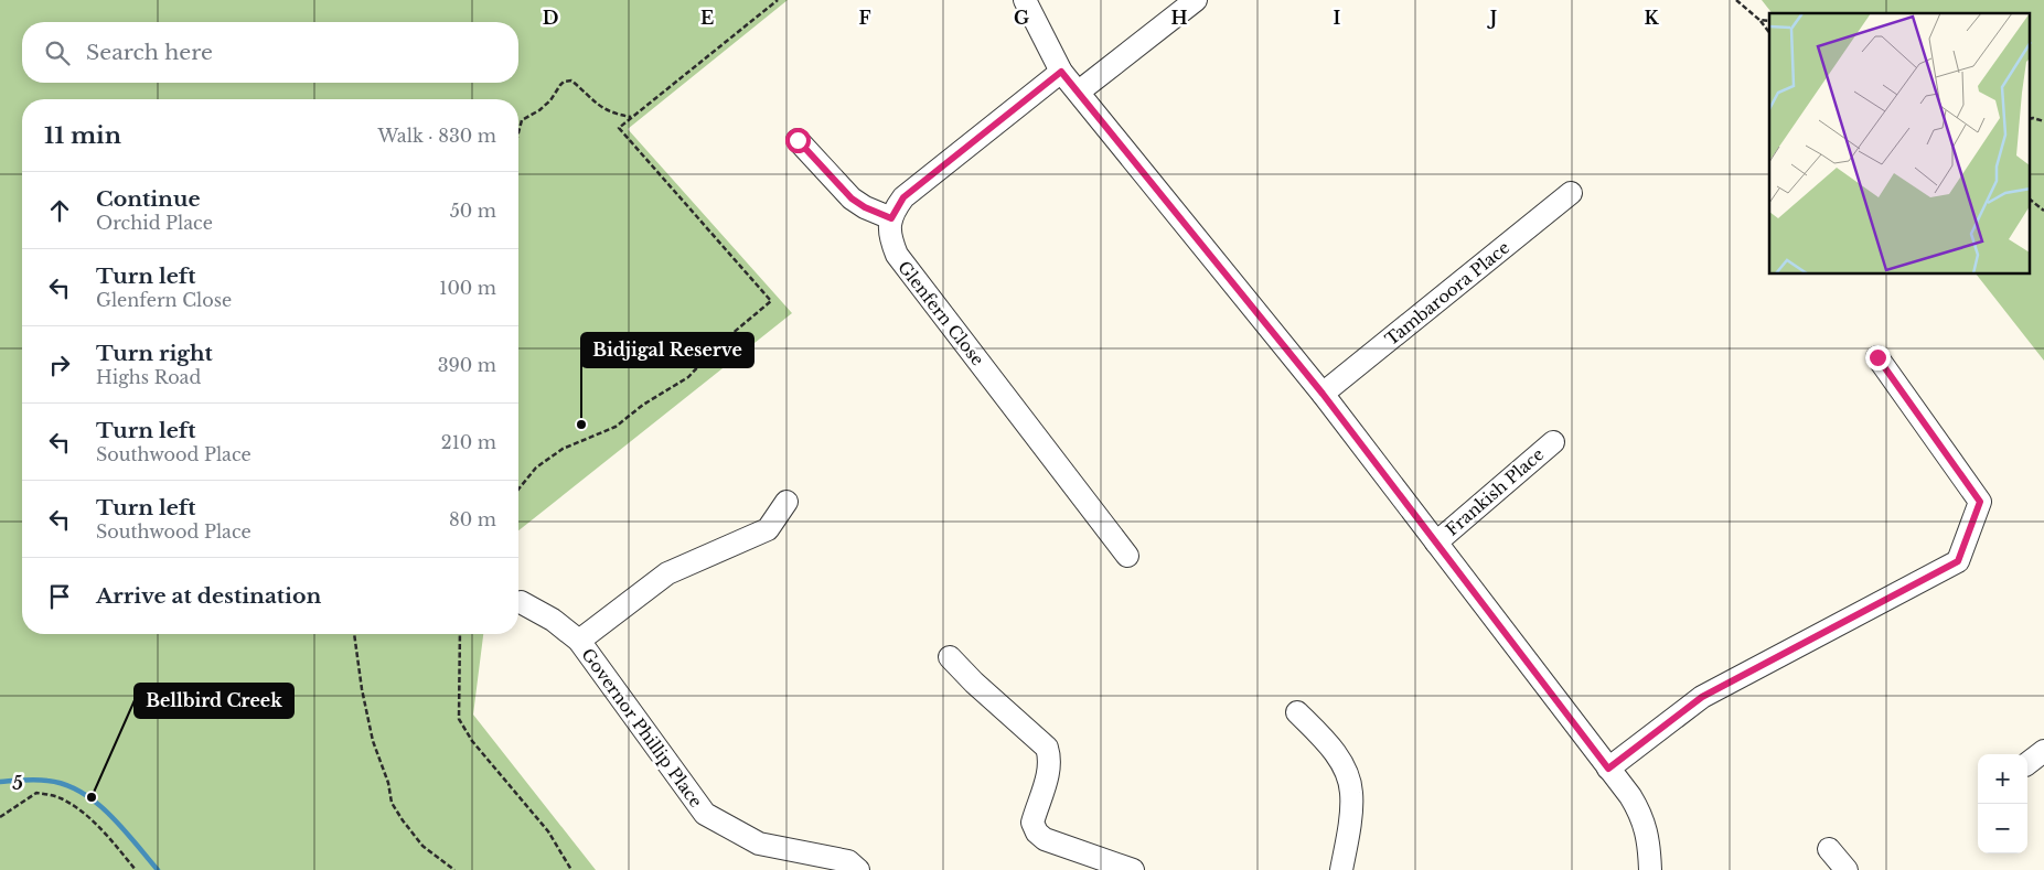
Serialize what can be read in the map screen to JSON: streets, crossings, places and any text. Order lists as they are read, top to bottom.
{
  "streets": {
    "street": [
      "Tambaroora Place",
      "Glenfern Close",
      "Frankish Place",
      "Governor Phillip Place"
    ]
  },
  "places": ["Bidjigal Reserve", "Bellbird Creek"],
  "page": {
    "search": "Search here",
    "heading": ["11 min", "Walk · 830 m"],
    "list": [
      ["Continue", "Orchid Place", "50 m"],
      ["Turn left", "Glenfern Close", "100 m"],
      ["Turn right", "Highs Road", "390 m"],
      ["Turn left", "Southwood Place", "210 m"],
      ["Turn left", "Southwood Place", "80 m"],
      "Arrive at destination"
    ],
    "map_buttons": ["+", "−"]
  },
  "grid": {
    "columns": [
      "D",
      "E",
      "F",
      "G",
      "H",
      "I",
      "J",
      "K"
    ],
    "rows": ["5"]
  }
}
